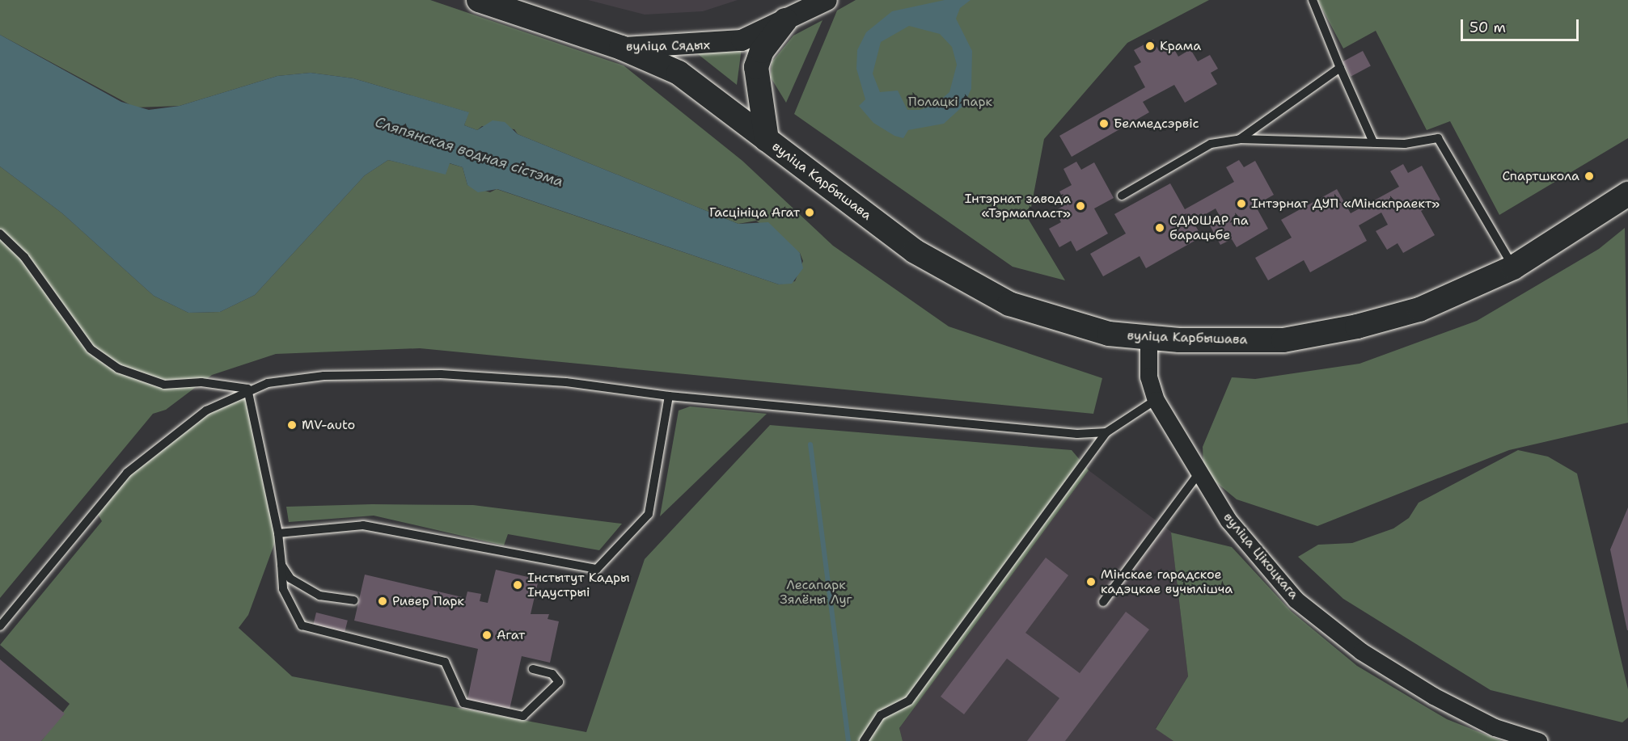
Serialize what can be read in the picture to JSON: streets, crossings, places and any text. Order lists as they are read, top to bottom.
{
  "streets": {
    "main road": ["вуліца Сядых", "вуліца Карбышава"],
    "street": ["вуліца Цікоцкага"]
  },
  "crossings": [
    ["вуліца Сядых", "вуліца Карбышава"],
    ["вуліца Карбышава", "вуліца Цікоцкага"]
  ],
  "water": ["Сляпянская водная сістэма"],
  "parks": ["Полацкі парк", "Лесапарк Зялёны Луг"],
  "places": [
    "Крама",
    "Белмедсэрвіс",
    "Спартшкола",
    "Інтэрнат ДУП «Мінскпраект»",
    "Інтэрнат завода «Тэрмапласт»",
    "Гасцініца Агат",
    "СДЮШАР па барацьбе",
    "MV-auto",
    "Мінскае гарадское кадэцкае вучылішча",
    "Інстытут Кадры Індустрыі",
    "Ривер Парк",
    "Агат"
  ],
  "scale_bar": "50 m"
}
